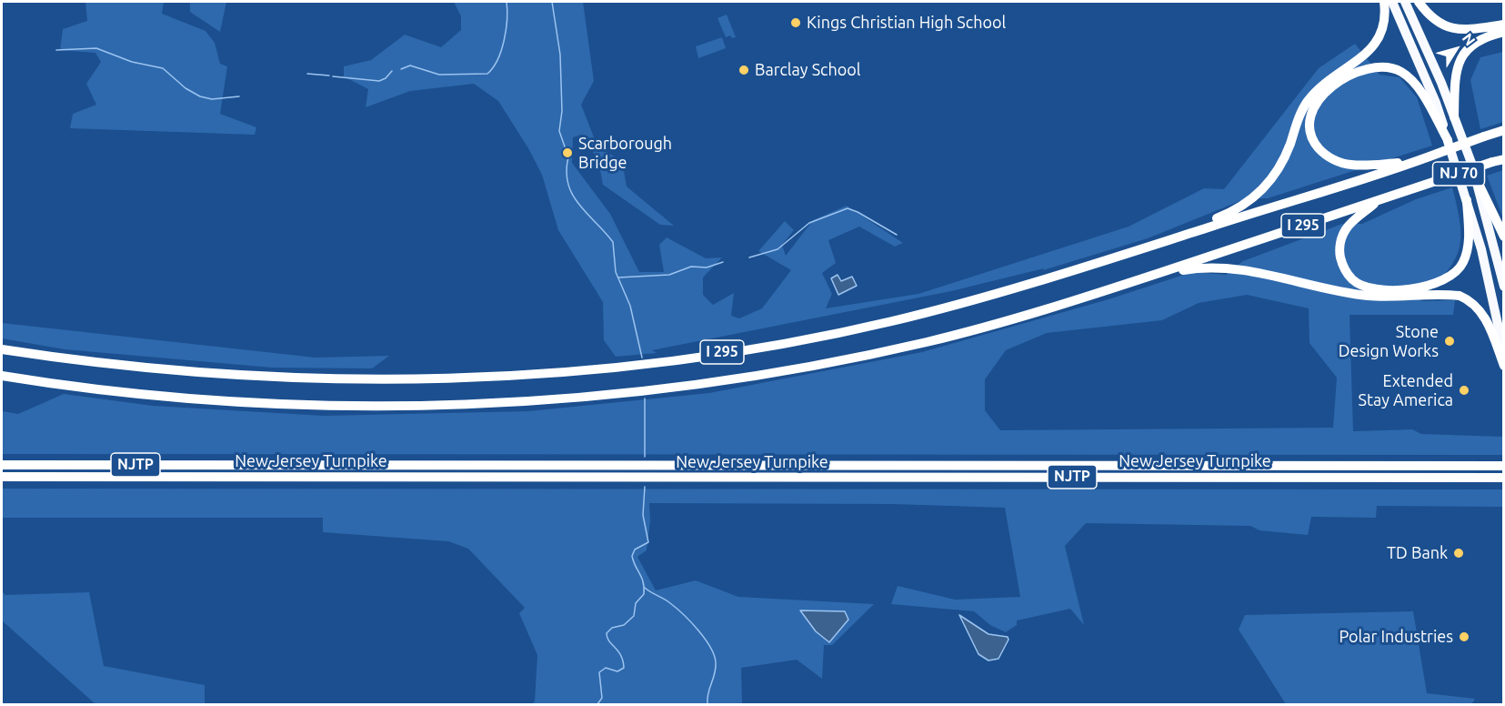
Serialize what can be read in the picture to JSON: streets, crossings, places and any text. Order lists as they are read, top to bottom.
{
  "streets": {
    "highway": [
      "NJ 70",
      "I 295",
      "New Jersey Turnpike",
      "NJTP"
    ]
  },
  "places": [
    "Kings Christian High School",
    "Barclay School",
    "Scarborough Bridge",
    "Stone Design Works",
    "Extended Stay America",
    "TD Bank",
    "Polar Industries"
  ],
  "north": "top right"
}
